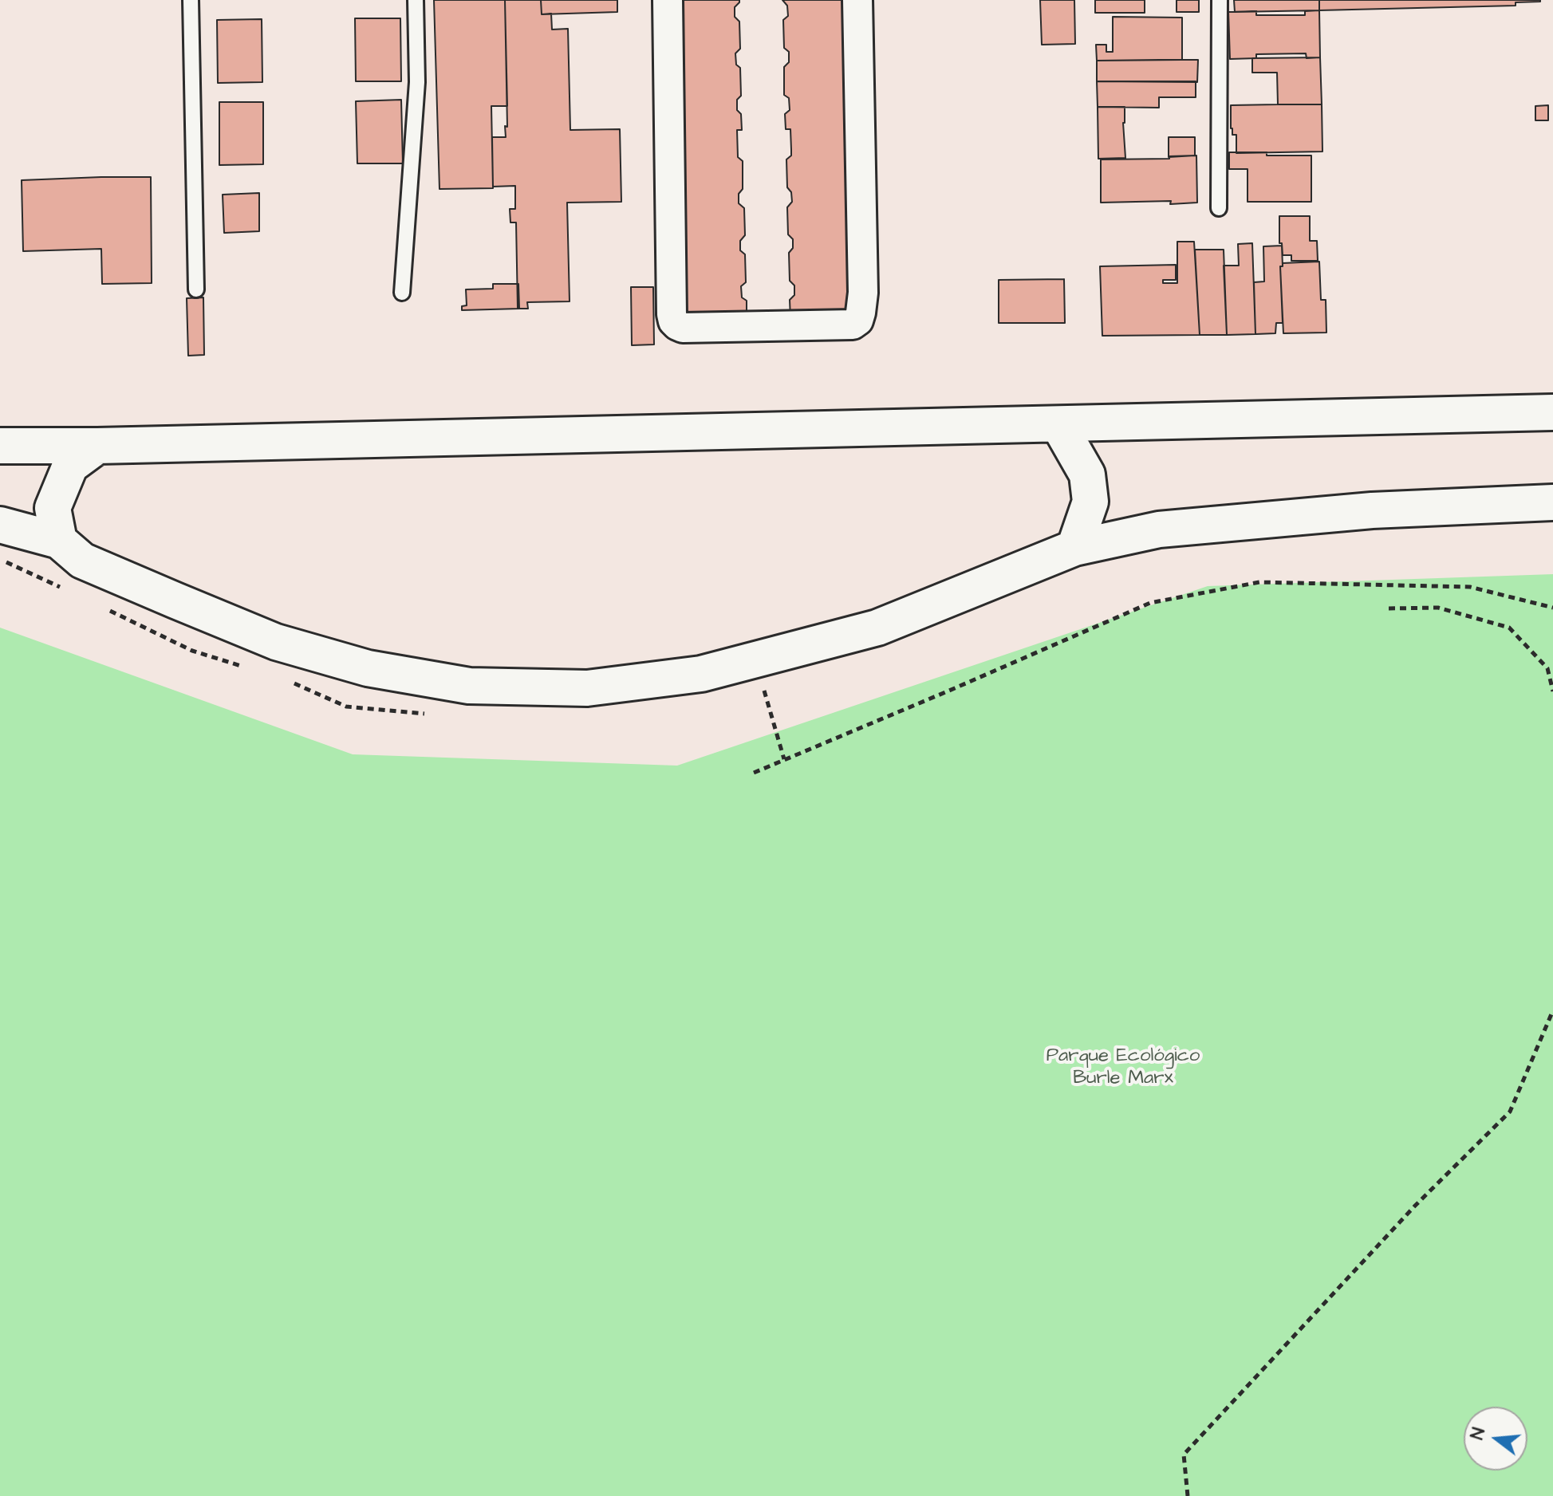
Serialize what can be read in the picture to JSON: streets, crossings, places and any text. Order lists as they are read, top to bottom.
{
  "parks": ["Parque Ecológico Burle Marx"],
  "north": "left"
}
